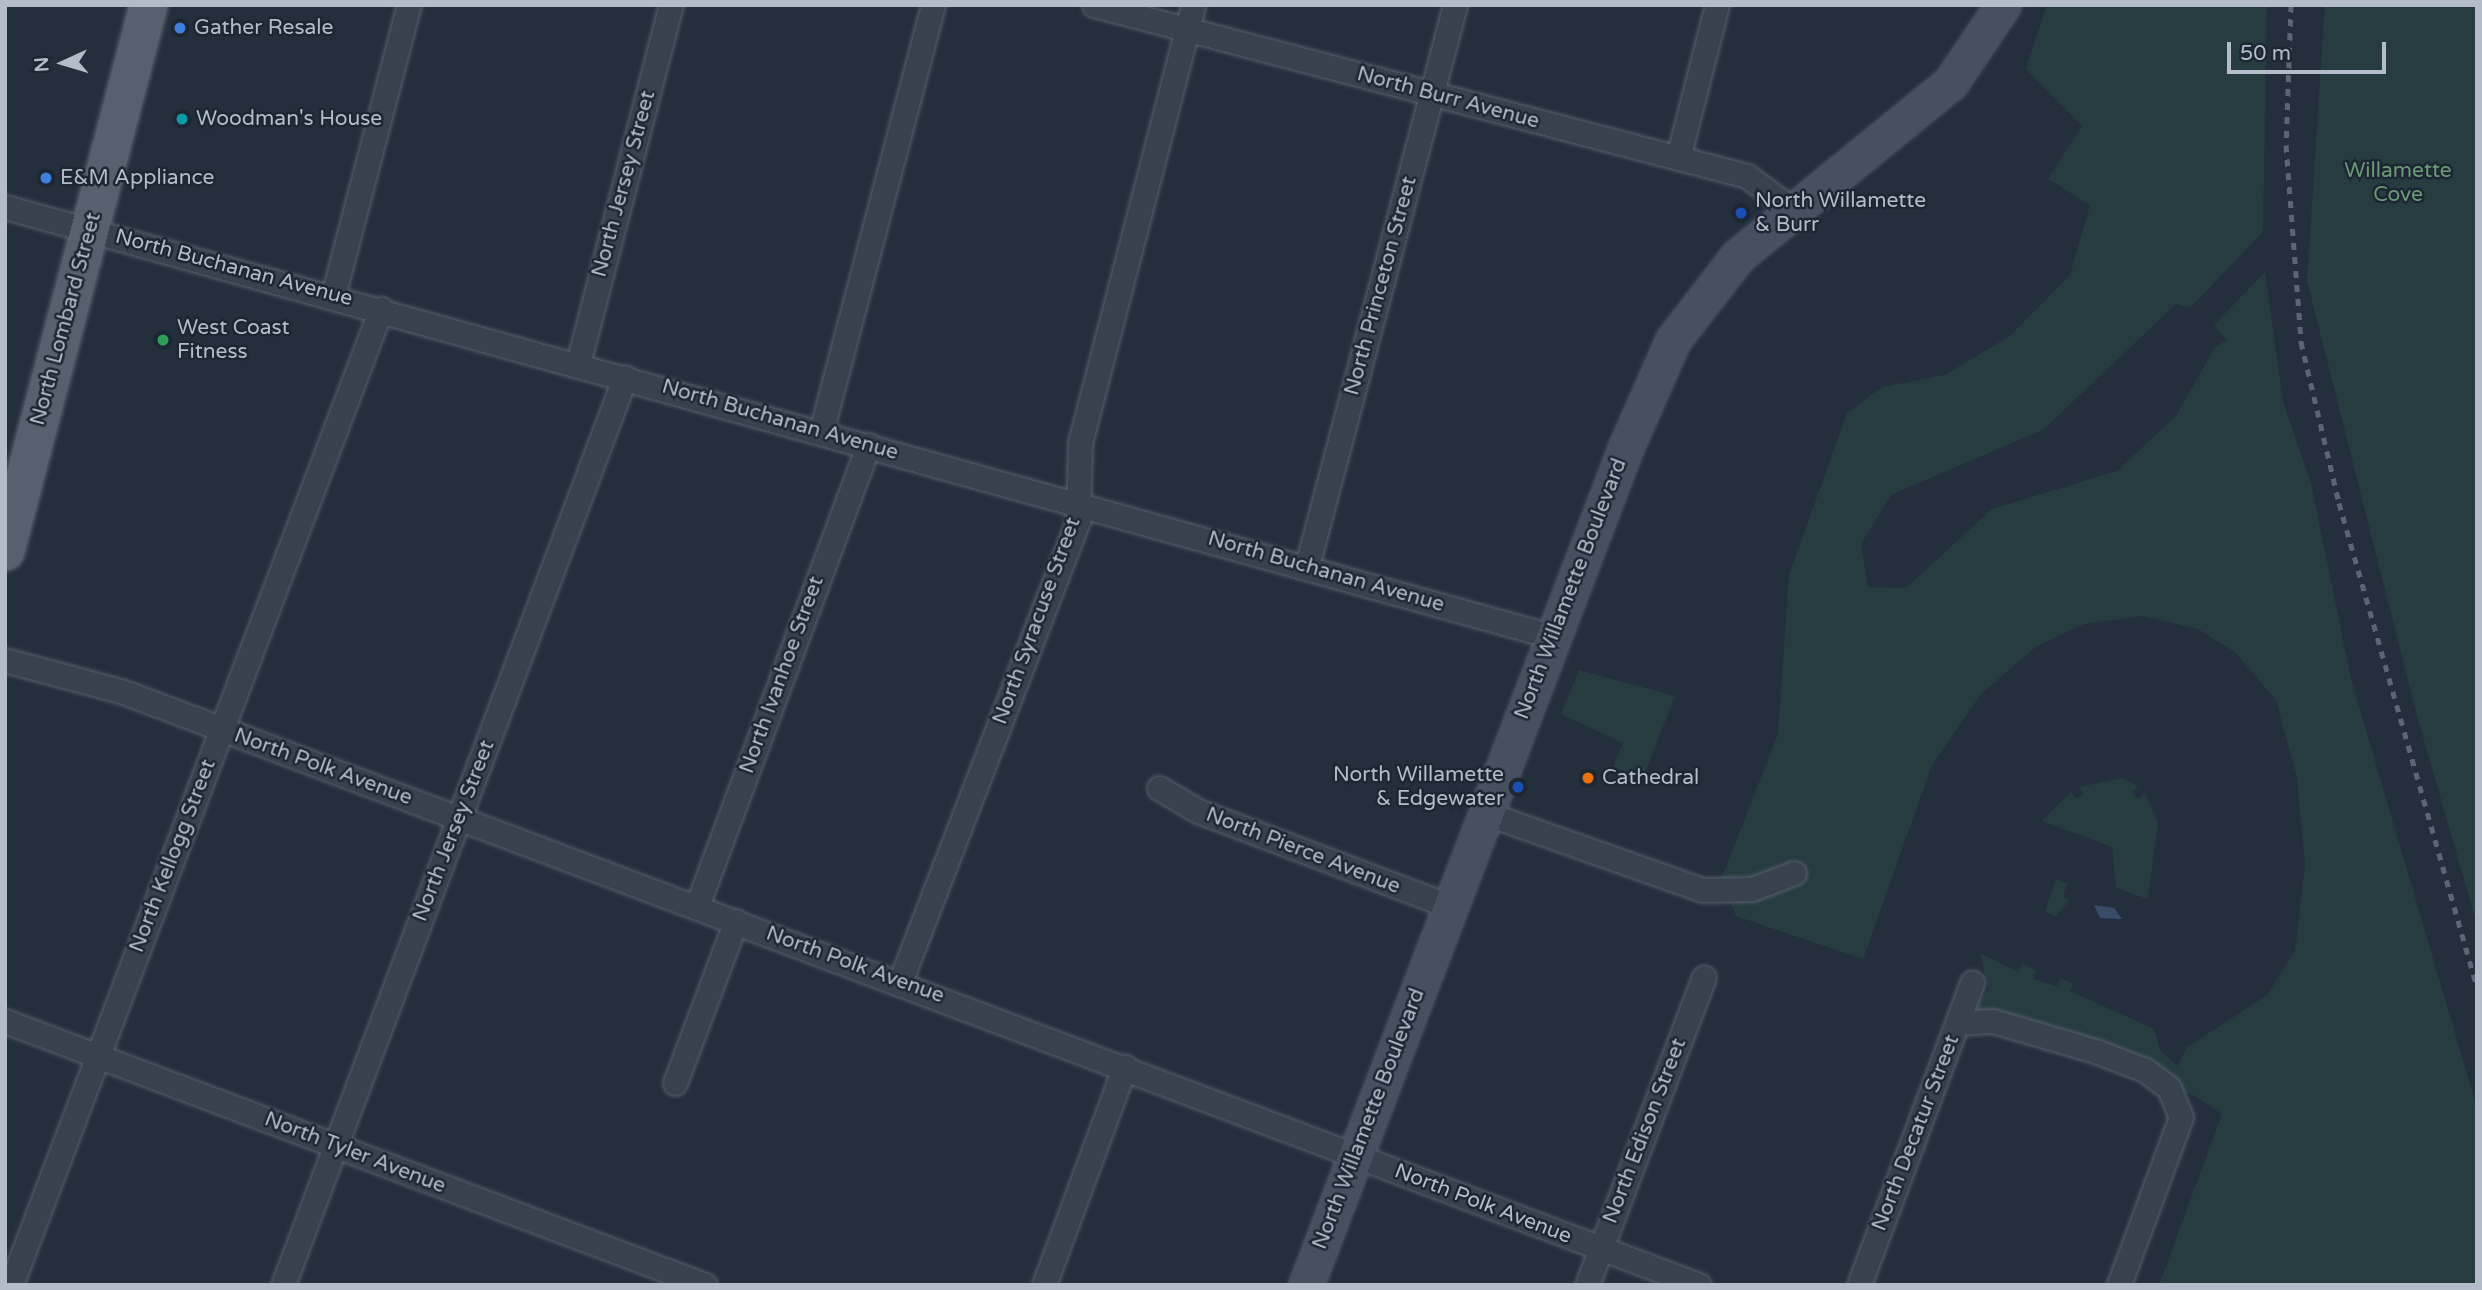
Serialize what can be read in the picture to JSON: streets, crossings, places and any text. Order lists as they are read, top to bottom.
{
  "streets": {
    "main road": ["North Lombard Street", "North Willamette Boulevard"],
    "street": [
      "North Burr Avenue",
      "North Jersey Street",
      "North Buchanan Avenue",
      "North Princeton Street",
      "North Syracuse Street",
      "North Ivanhoe Street",
      "North Polk Avenue",
      "North Pierce Avenue",
      "North Kellogg Street",
      "North Edison Street",
      "North Decatur Street",
      "North Tyler Avenue"
    ]
  },
  "crossings": [
    ["North Burr Avenue", "North Princeton Street"],
    ["North Burr Avenue", "North Willamette Boulevard"],
    ["North Burr Avenue", "North Syracuse Street"],
    ["North Jersey Street", "North Buchanan Avenue"],
    ["North Jersey Street", "North Polk Avenue"],
    ["North Jersey Street", "North Tyler Avenue"],
    ["North Buchanan Avenue", "North Princeton Street"],
    ["North Buchanan Avenue", "North Lombard Street"],
    ["North Buchanan Avenue", "North Willamette Boulevard"],
    ["North Buchanan Avenue", "North Syracuse Street"],
    ["North Buchanan Avenue", "North Ivanhoe Street"],
    ["North Buchanan Avenue", "North Kellogg Street"],
    ["North Willamette Boulevard", "North Polk Avenue"],
    ["North Willamette Boulevard", "North Pierce Avenue"],
    ["North Syracuse Street", "North Polk Avenue"],
    ["North Ivanhoe Street", "North Polk Avenue"],
    ["North Polk Avenue", "North Kellogg Street"],
    ["North Polk Avenue", "North Edison Street"],
    ["North Kellogg Street", "North Tyler Avenue"]
  ],
  "parks": ["Willamette Cove"],
  "places": [
    "Gather Resale",
    "Woodman's House",
    "E&M Appliance",
    "North Willamette & Burr",
    "West Coast Fitness",
    "Cathedral",
    "North Willamette & Edgewater"
  ],
  "scale_bar": "50 m",
  "north": "left"
}
